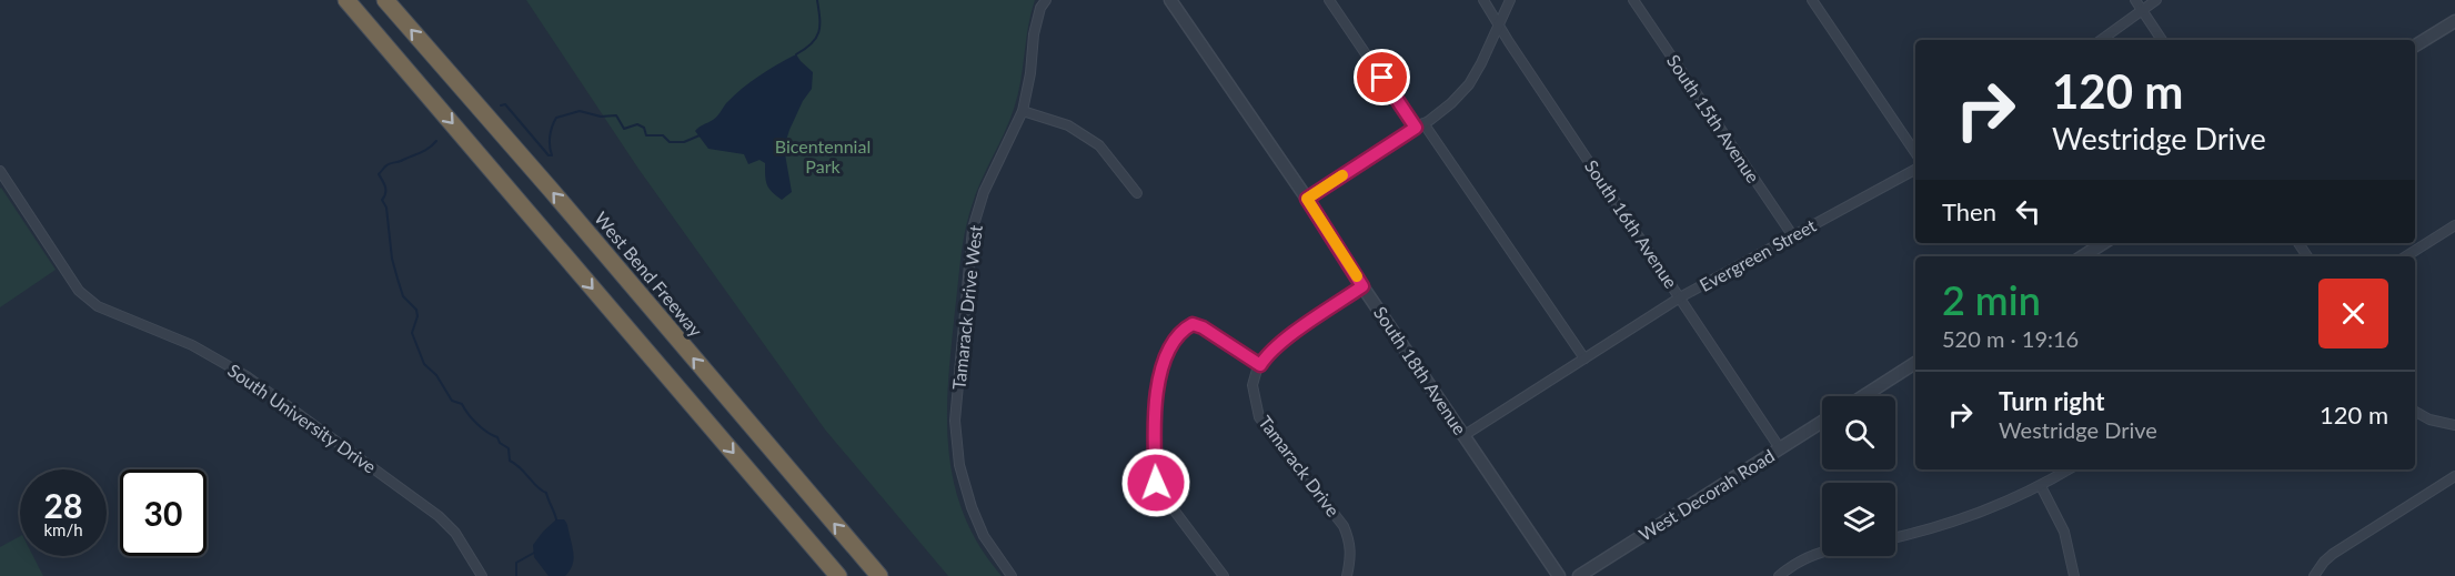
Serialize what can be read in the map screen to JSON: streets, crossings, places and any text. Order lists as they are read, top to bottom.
{
  "streets": {
    "highway": ["West Bend Freeway"],
    "street": [
      "South 15th Avenue",
      "South 16th Avenue",
      "Evergreen Street",
      "Tamarack Drive West",
      "South 18th Avenue",
      "South University Drive",
      "Tamarack Drive",
      "West Decorah Road"
    ]
  },
  "crossings": [
    ["South 15th Avenue", "Evergreen Street"],
    ["South 16th Avenue", "Evergreen Street"],
    ["South 16th Avenue", "West Decorah Road"],
    ["Evergreen Street", "South 18th Avenue"]
  ],
  "parks": ["Bicentennial Park"],
  "page": {
    "turn": ["120 m", "Westridge Drive"],
    "then": "Then",
    "heading": ["2 min", "520 m · 19:16"],
    "list": [
      {
        "name": "Turn right",
        "note": "Westridge Drive",
        "value": "120 m"
      }
    ],
    "speed": "28 km/h",
    "limit": "30"
  }
}
